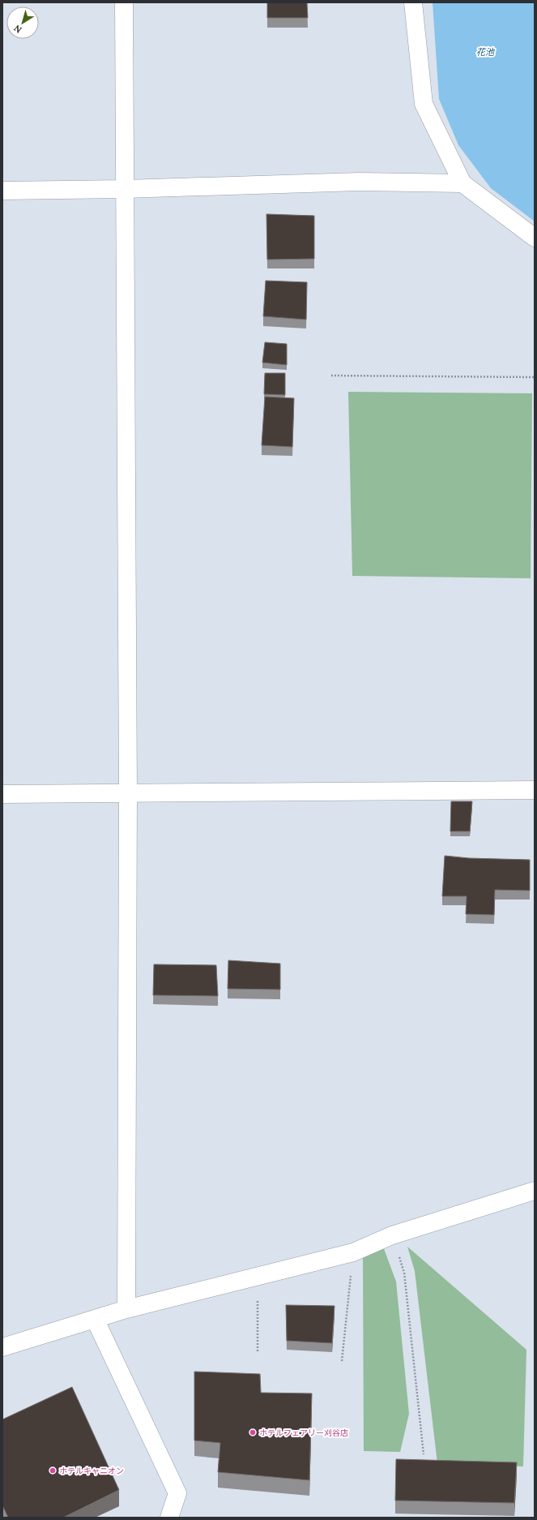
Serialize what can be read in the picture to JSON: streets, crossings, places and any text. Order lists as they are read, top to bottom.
{
  "water": ["花池"],
  "places": ["ホテルフェアリー刈谷店", "ホテルキャニオン"],
  "north": "bottom left"
}
